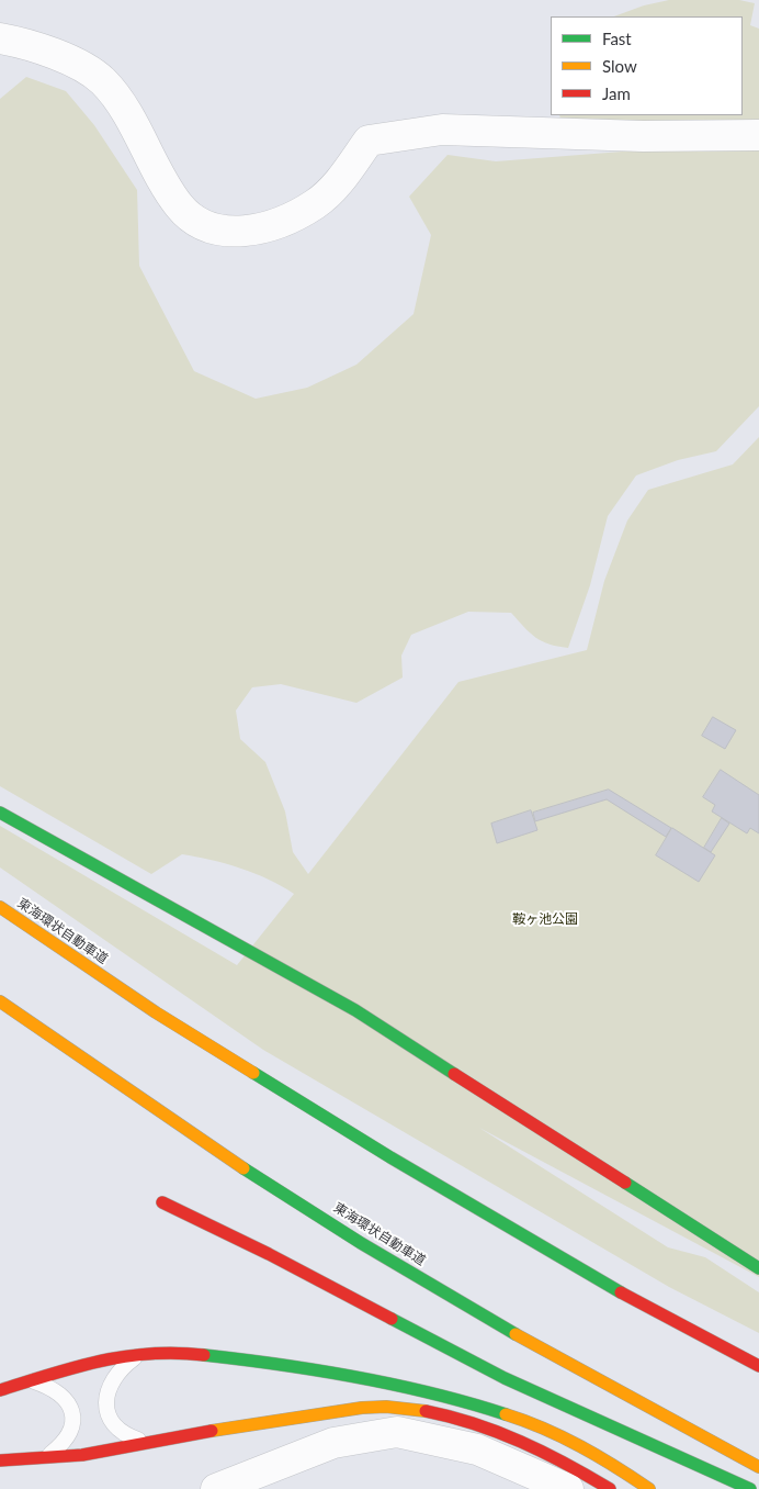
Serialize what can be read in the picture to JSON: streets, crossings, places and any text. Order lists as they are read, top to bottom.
{
  "streets": {
    "highway": ["東海環状自動車道"]
  },
  "parks": ["鞍ヶ池公園"],
  "legend": ["Fast", "Slow", "Jam"]
}
